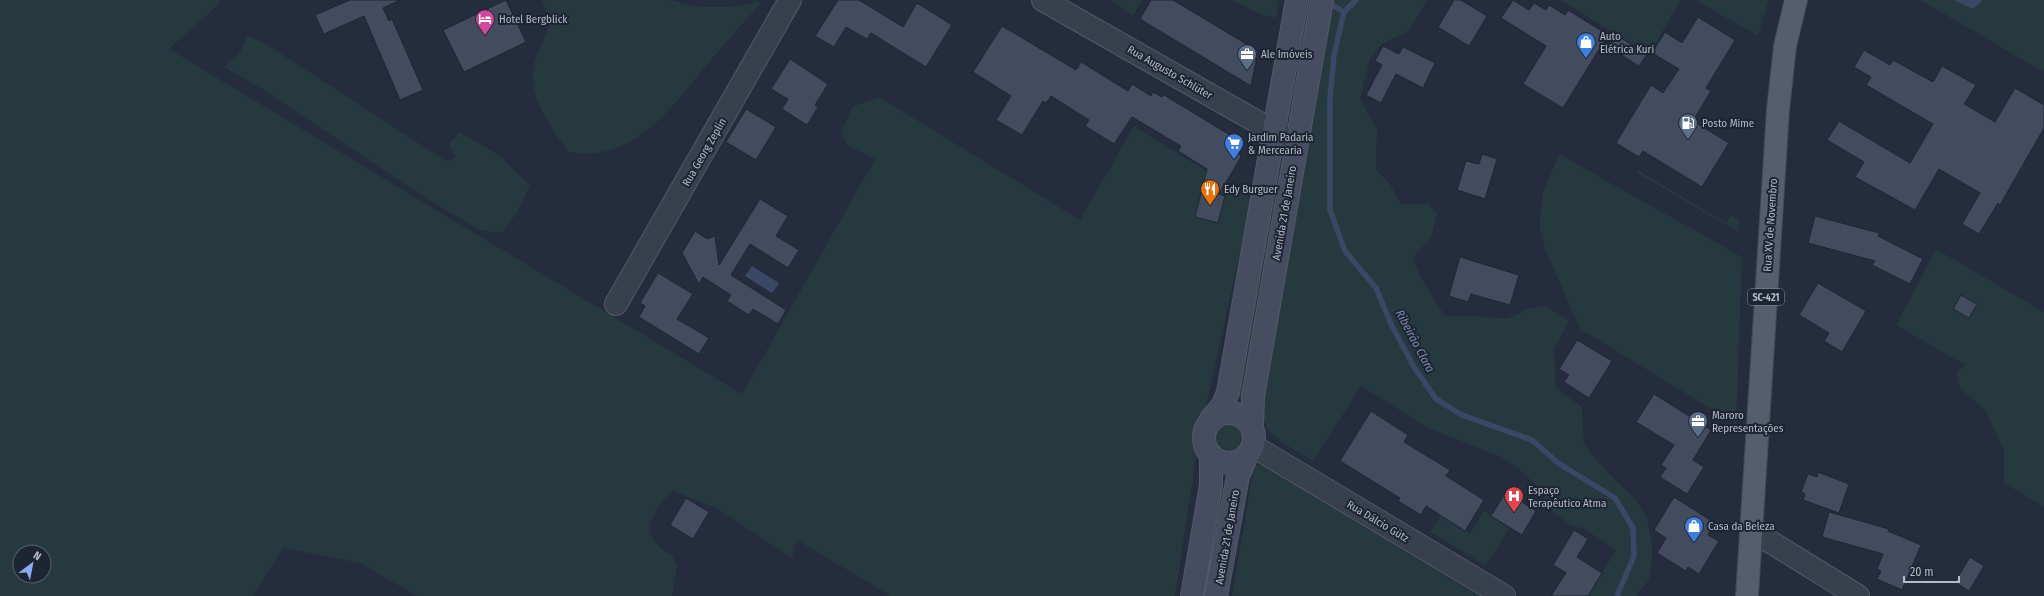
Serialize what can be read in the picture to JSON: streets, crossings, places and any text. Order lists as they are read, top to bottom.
{
  "streets": {
    "main road": ["Avenida 21 de Janeiro", "Rua XV de Novembro", "SC-421"],
    "street": ["Rua Augusto Schlüter", "Rua Georg Zeplin", "Rua Dálcio Gütz"]
  },
  "crossings": [
    ["Rua Augusto Schlüter", "Avenida 21 de Janeiro"],
    ["Avenida 21 de Janeiro", "Rua Dálcio Gütz"]
  ],
  "water": ["Ribeirão Clara"],
  "places": {
    "hotel": ["Hotel Bergblick"],
    "shop": ["Auto Elétrica Kuri", "Casa da Beleza"],
    "office": ["Ale Imóveis", "Maroro Representações"],
    "fuel station": ["Posto Mime"],
    "supermarket": ["Jardim Padaria & Mercearia"],
    "restaurant": ["Edy Burguer"],
    "hospital": ["Espaço Terapêutico Atma"]
  },
  "scale_bar": "20 m",
  "north": "top right"
}
